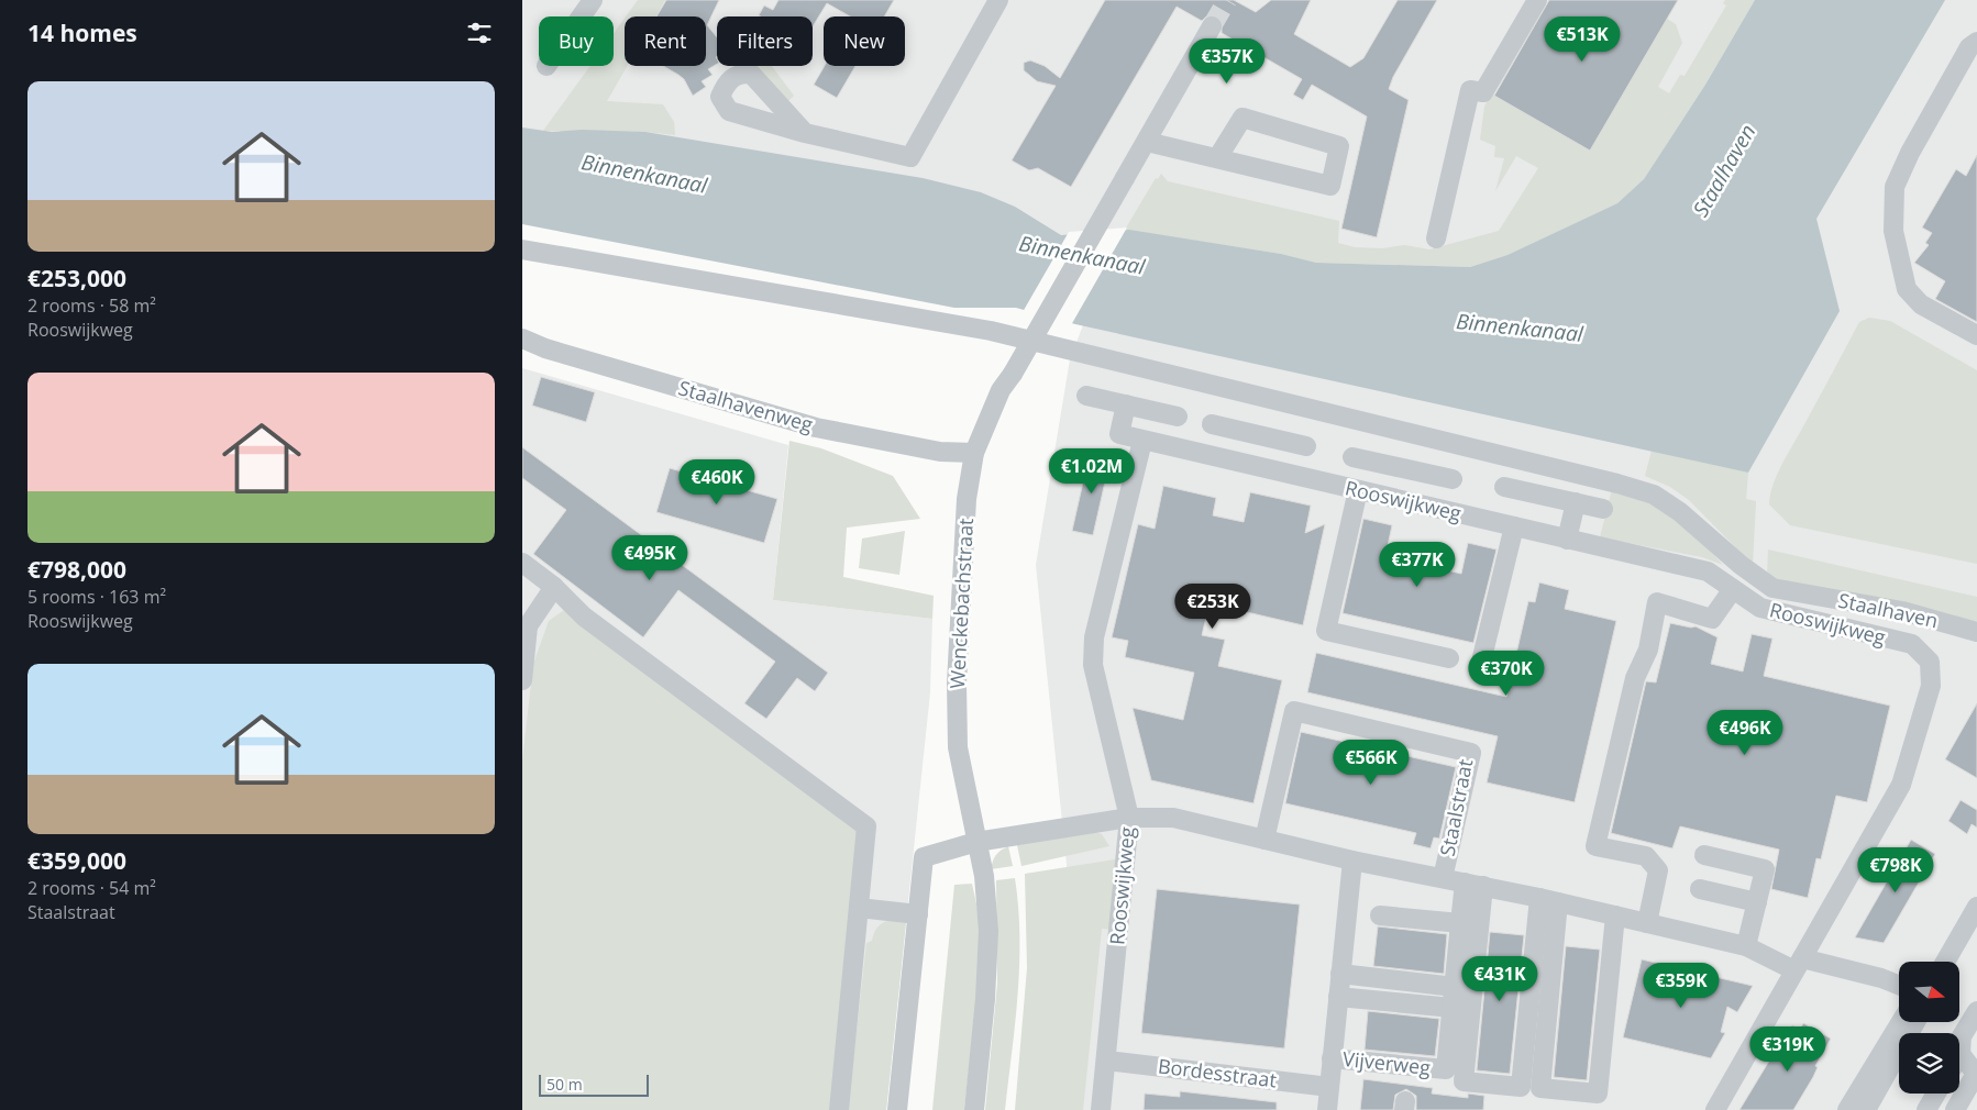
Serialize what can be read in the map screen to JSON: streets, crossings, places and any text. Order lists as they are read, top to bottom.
{
  "streets": {
    "street": [
      "Staalhavenweg",
      "Rooswijkweg",
      "Wenckebachstraat",
      "Staalhaven",
      "Staalstraat",
      "Vijverweg",
      "Bordesstraat"
    ]
  },
  "crossings": [
    ["Staalhavenweg", "Wenckebachstraat"],
    ["Rooswijkweg", "Staalstraat"],
    ["Rooswijkweg", "Bordesstraat"],
    ["Wenckebachstraat", "Staalstraat"],
    ["Staalstraat", "Vijverweg"],
    ["Vijverweg", "Bordesstraat"]
  ],
  "water": ["Staalhaven", "Binnenkanaal"],
  "scale_bar": "50 m",
  "north": "right",
  "page": {
    "heading": "14 homes",
    "price": [
      "€513K",
      "€357K",
      "€1.02M",
      "€460K",
      "€495K",
      "€377K",
      "€253K",
      "€370K",
      "€496K",
      "€566K",
      "€798K",
      "€431K",
      "€359K",
      "€319K"
    ],
    "chip": [
      "Buy",
      "Rent",
      "Filters",
      "New"
    ],
    "list": [
      {
        "name": "€253,000",
        "note": "2 rooms · 58 m² · Rooswijkweg"
      },
      {
        "name": "€798,000",
        "note": "5 rooms · 163 m² · Rooswijkweg"
      },
      {
        "name": "€359,000",
        "note": "2 rooms · 54 m² · Staalstraat"
      }
    ],
    "scale": "50 m"
  }
}
